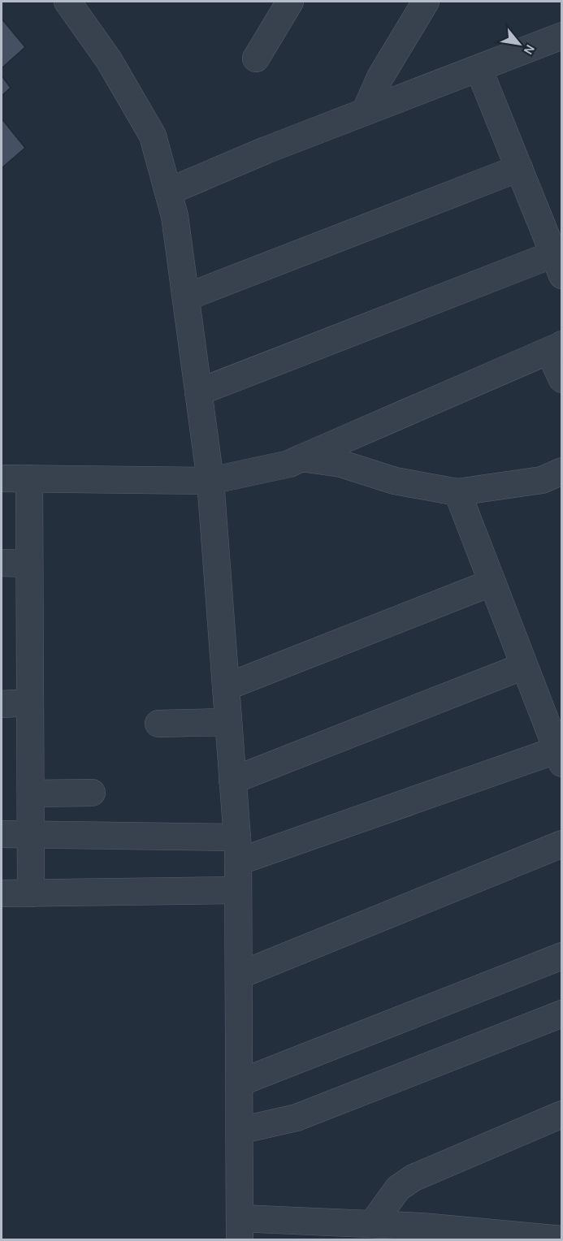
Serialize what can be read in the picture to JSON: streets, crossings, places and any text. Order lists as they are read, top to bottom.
{
  "north": "bottom right"
}
